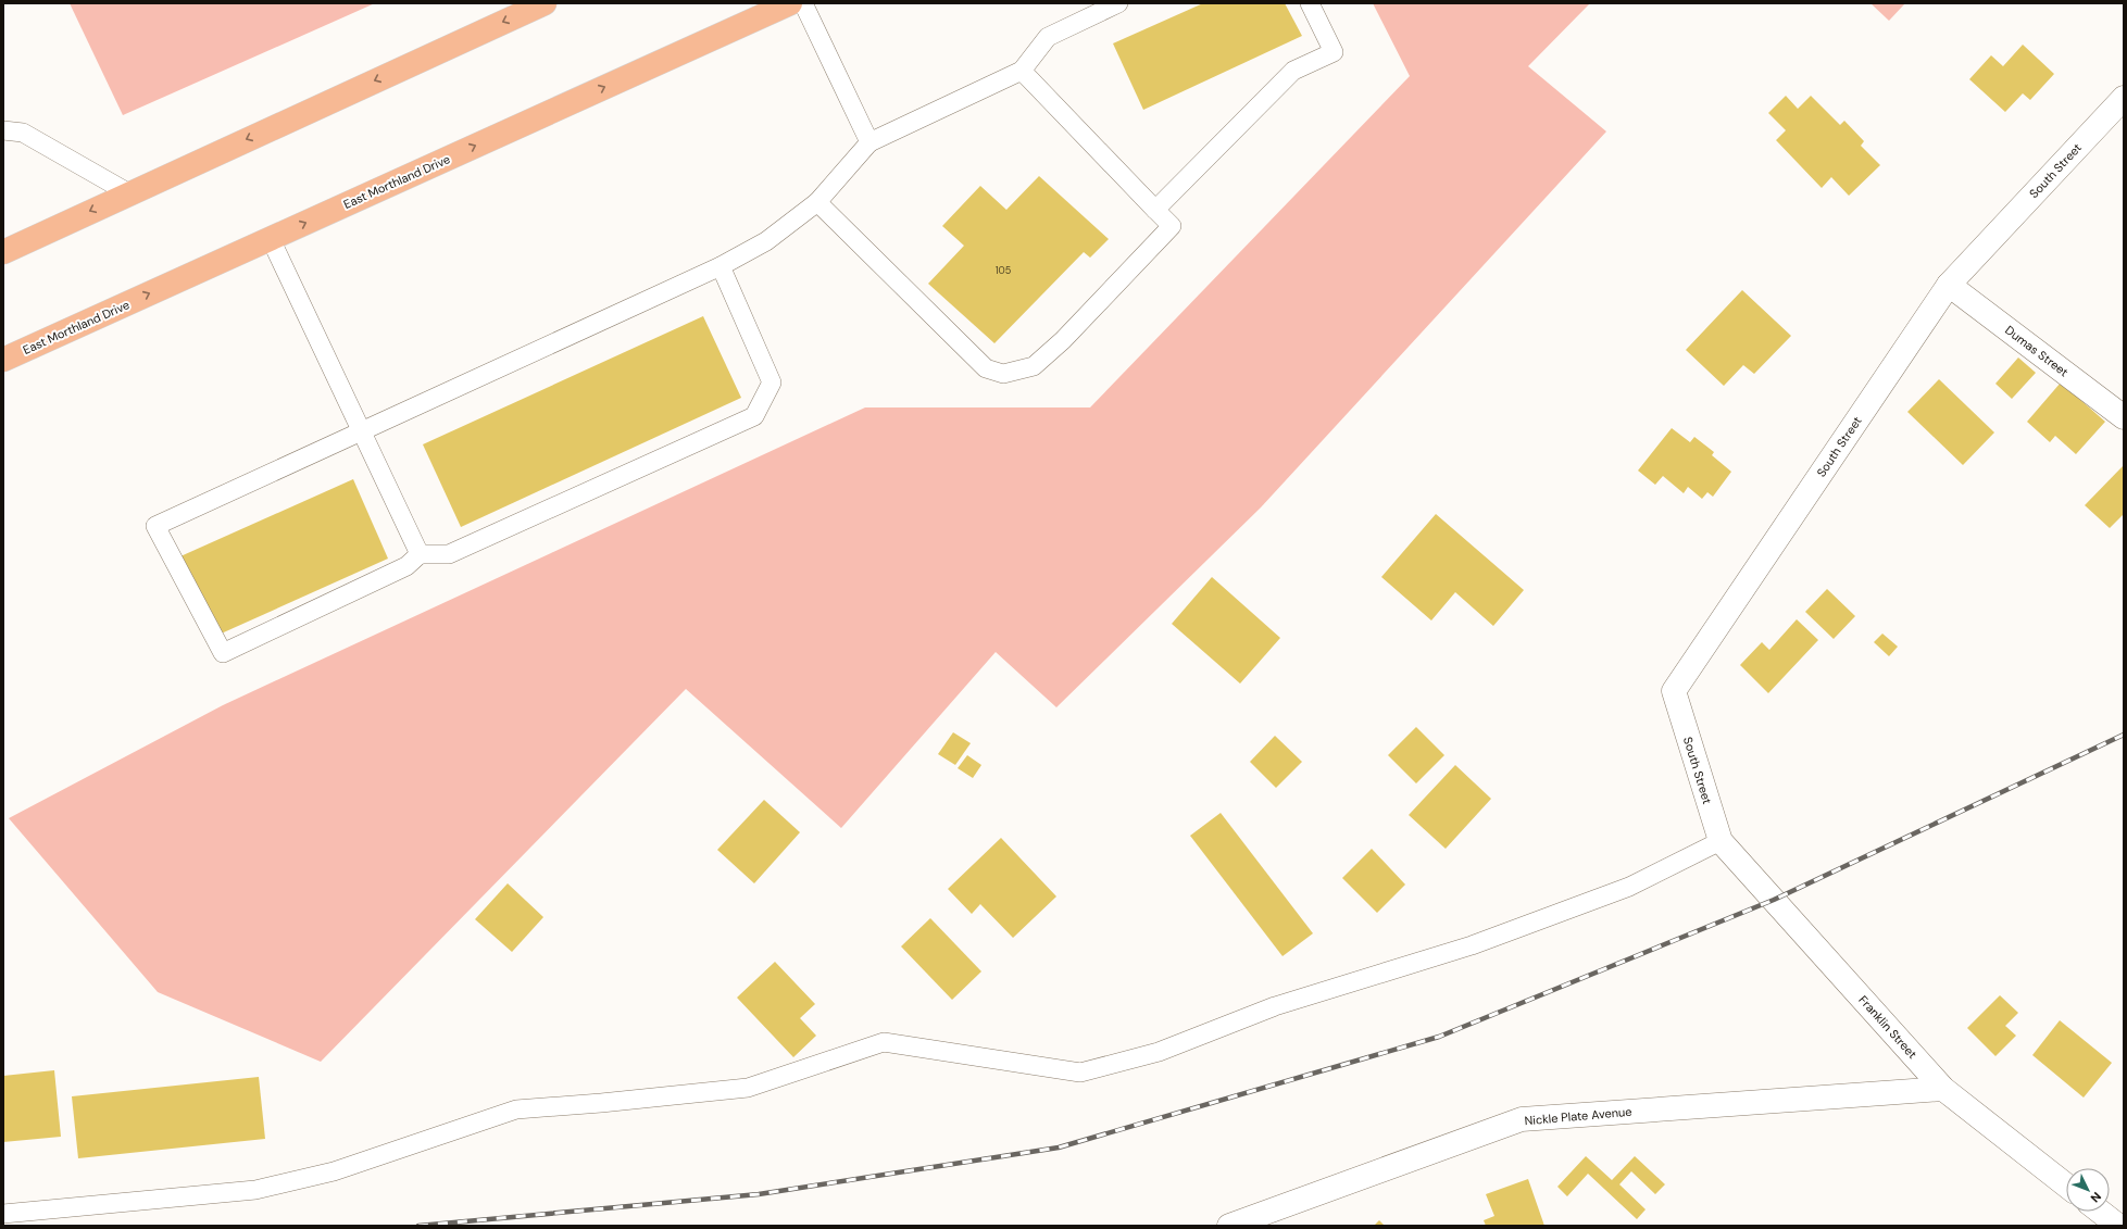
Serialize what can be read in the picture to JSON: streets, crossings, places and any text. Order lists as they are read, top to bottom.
{
  "streets": {
    "highway": ["East Morthland Drive"],
    "street": [
      "South Street",
      "Dumas Street",
      "Franklin Street",
      "Nickle Plate Avenue"
    ]
  },
  "crossings": [
    ["South Street", "Dumas Street"],
    ["South Street", "Franklin Street"],
    ["Franklin Street", "Nickle Plate Avenue"]
  ],
  "house_numbers": ["105"],
  "north": "bottom right"
}
